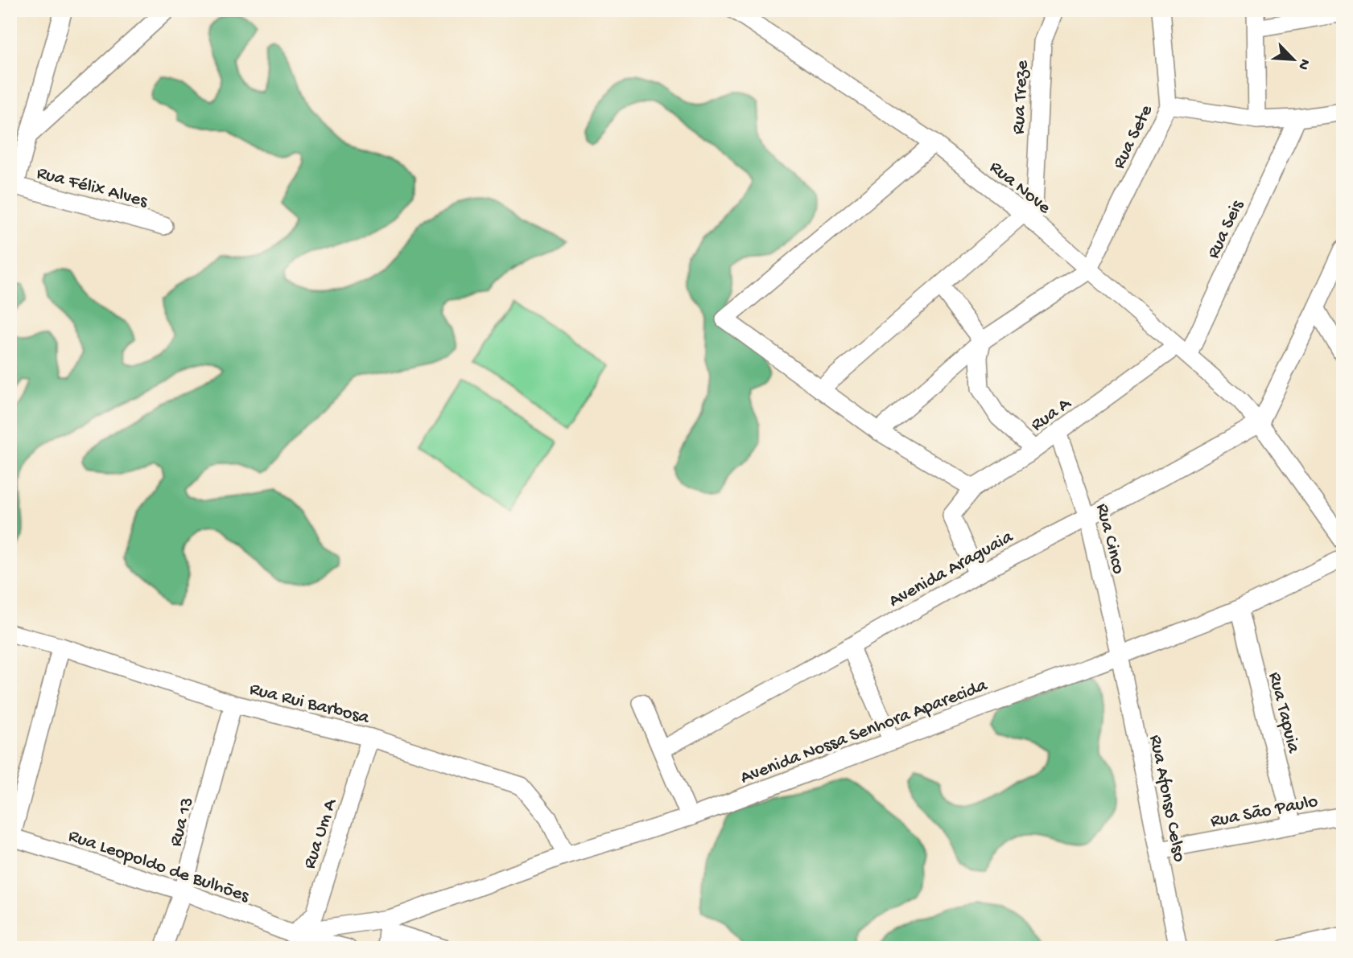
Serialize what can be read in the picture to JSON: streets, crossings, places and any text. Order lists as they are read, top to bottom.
{
  "streets": {
    "street": [
      "Rua Treze",
      "Rua Sete",
      "Rua Félix Alves",
      "Rua Nove",
      "Rua Seis",
      "Rua A",
      "Rua Cinco",
      "Avenida Araguaia",
      "Rua Rui Barbosa",
      "Rua Tapuia",
      "Avenida Nossa Senhora Aparecida",
      "Rua Afonso Celso",
      "Rua São Paulo",
      "Rua 13",
      "Rua Um A",
      "Rua Leopoldo de Bulhões"
    ]
  },
  "crossings": [
    ["Rua Treze", "Rua Nove"],
    ["Rua Sete", "Rua Nove"],
    ["Rua Nove", "Rua Seis"],
    ["Rua Nove", "Rua A"],
    ["Rua Nove", "Avenida Araguaia"],
    ["Rua Seis", "Rua A"],
    ["Rua A", "Rua Cinco"],
    ["Rua A", "Avenida Araguaia"],
    ["Rua Cinco", "Avenida Araguaia"],
    ["Rua Cinco", "Avenida Nossa Senhora Aparecida"],
    ["Rua Cinco", "Rua Afonso Celso"],
    ["Rua Rui Barbosa", "Avenida Nossa Senhora Aparecida"],
    ["Rua Rui Barbosa", "Rua 13"],
    ["Rua Rui Barbosa", "Rua Um A"],
    ["Rua Tapuia", "Avenida Nossa Senhora Aparecida"],
    ["Rua Tapuia", "Rua São Paulo"],
    ["Avenida Nossa Senhora Aparecida", "Rua Afonso Celso"],
    ["Rua Afonso Celso", "Rua São Paulo"],
    ["Rua 13", "Rua Leopoldo de Bulhões"],
    ["Rua Um A", "Rua Leopoldo de Bulhões"]
  ],
  "north": "bottom right"
}
